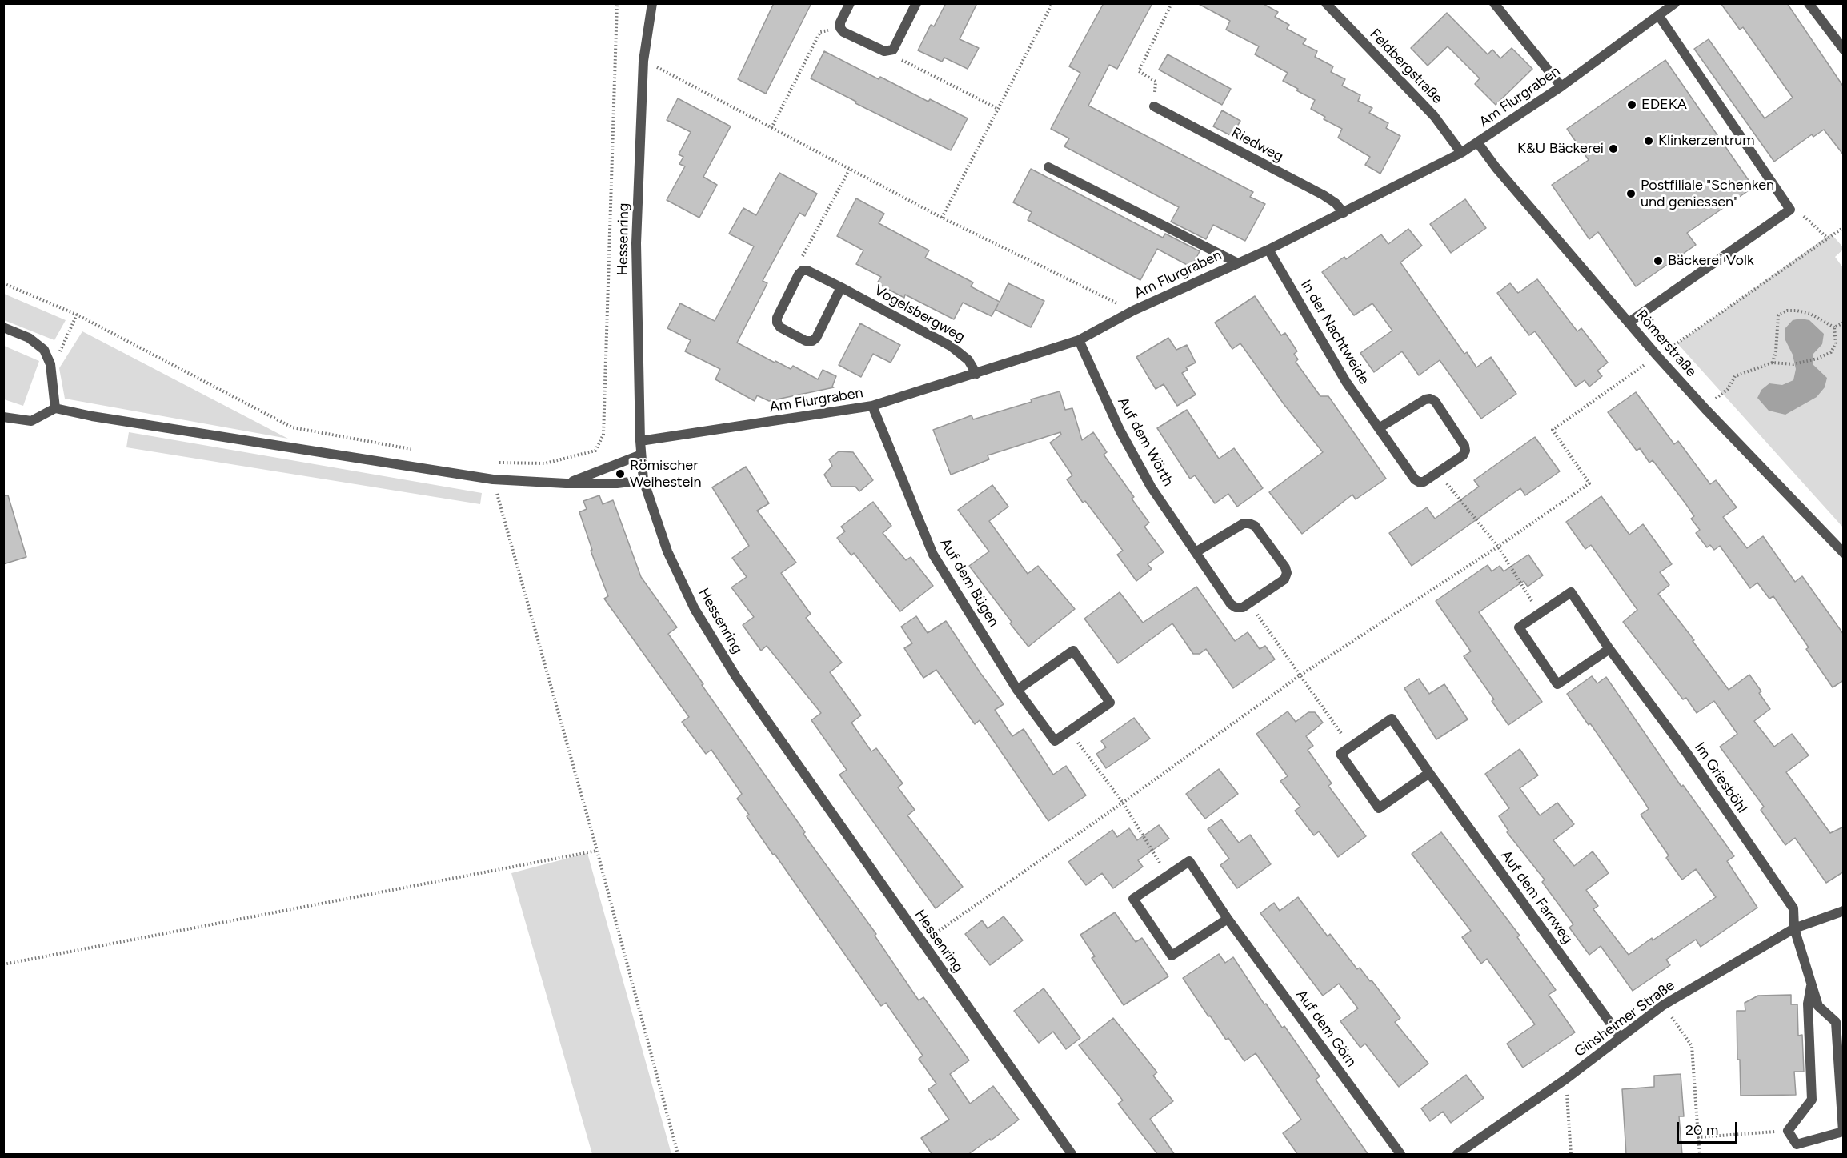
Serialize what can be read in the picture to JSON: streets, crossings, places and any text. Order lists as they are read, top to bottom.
{
  "streets": {
    "street": [
      "Feldbergstraße",
      "Am Flurgraben",
      "Riedweg",
      "Hessenring",
      "Vogelsbergweg",
      "In der Nachtweide",
      "Römerstraße",
      "Auf dem Wörth",
      "Auf dem Bügen",
      "Im Griesböhl",
      "Auf dem Farrweg",
      "Ginsheimer Straße",
      "Auf dem Görn"
    ]
  },
  "crossings": [
    ["Feldbergstraße", "Am Flurgraben"],
    ["Am Flurgraben", "Riedweg"],
    ["Am Flurgraben", "Hessenring"],
    ["Am Flurgraben", "Vogelsbergweg"],
    ["Am Flurgraben", "In der Nachtweide"],
    ["Am Flurgraben", "Römerstraße"],
    ["Am Flurgraben", "Auf dem Wörth"],
    ["Am Flurgraben", "Auf dem Bügen"],
    ["Im Griesböhl", "Ginsheimer Straße"],
    ["Auf dem Farrweg", "Ginsheimer Straße"]
  ],
  "places": [
    "EDEKA",
    "Klinkerzentrum",
    "K&U Bäckerei",
    "Postfiliale \"Schenken und geniessen\"",
    "Bäckerei Volk",
    "Römischer Weihestein"
  ],
  "scale_bar": "20 m"
}
